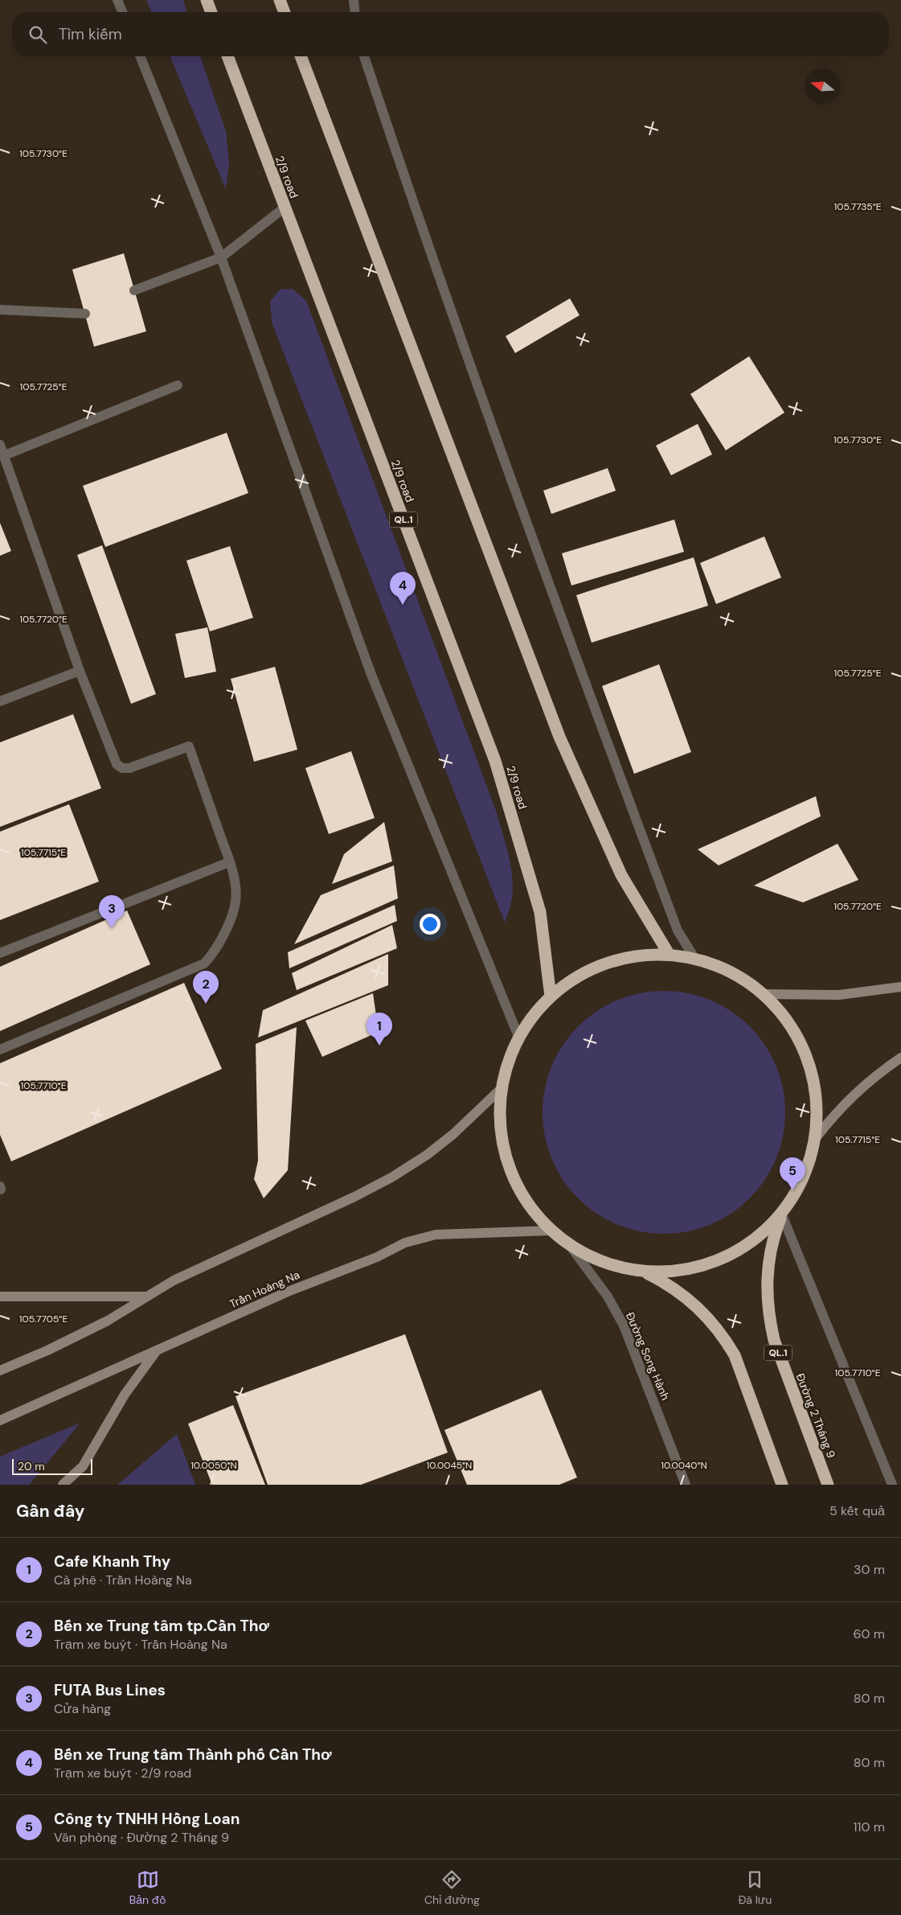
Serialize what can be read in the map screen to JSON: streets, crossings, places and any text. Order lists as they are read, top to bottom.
{
  "streets": {
    "highway": ["2/9 road", "QL.1", "Đường 2 Tháng 9"],
    "main road": ["Trần Hoàng Na"],
    "street": ["Đường Song Hành"]
  },
  "scale_bar": "20 m",
  "north": "left",
  "page": {
    "search": "Tìm kiếm",
    "pins": [
      "4",
      "3",
      "2",
      "1",
      "5"
    ],
    "scale": "20 m",
    "heading": ["Gần đây", "5 kết quả"],
    "list": [
      {
        "mark": "1",
        "name": "Cafe Khanh Thy",
        "note": "Cà phê · Trần Hoàng Na",
        "value": "30 m"
      },
      {
        "mark": "2",
        "name": "Bến xe Trung tâm tp.Cần Thơ",
        "note": "Trạm xe buýt · Trần Hoàng Na",
        "value": "60 m"
      },
      {
        "mark": "3",
        "name": "FUTA Bus Lines",
        "note": "Cửa hàng",
        "value": "80 m"
      },
      {
        "mark": "4",
        "name": "Bến xe Trung tâm Thành phố Cần Thơ",
        "note": "Trạm xe buýt · 2/9 road",
        "value": "80 m"
      },
      {
        "mark": "5",
        "name": "Công ty TNHH Hồng Loan",
        "note": "Văn phòng · Đường 2 Tháng 9",
        "value": "110 m"
      }
    ],
    "nav": ["Bản đồ", "Chỉ đường", "Đã lưu"]
  },
  "coordinates": [
    "105.7730°E",
    "105.7735°E",
    "105.7725°E",
    "105.7720°E",
    "105.7715°E",
    "105.7710°E",
    "105.7705°E",
    "10.0050°N",
    "10.0045°N",
    "10.0040°N"
  ]
}
